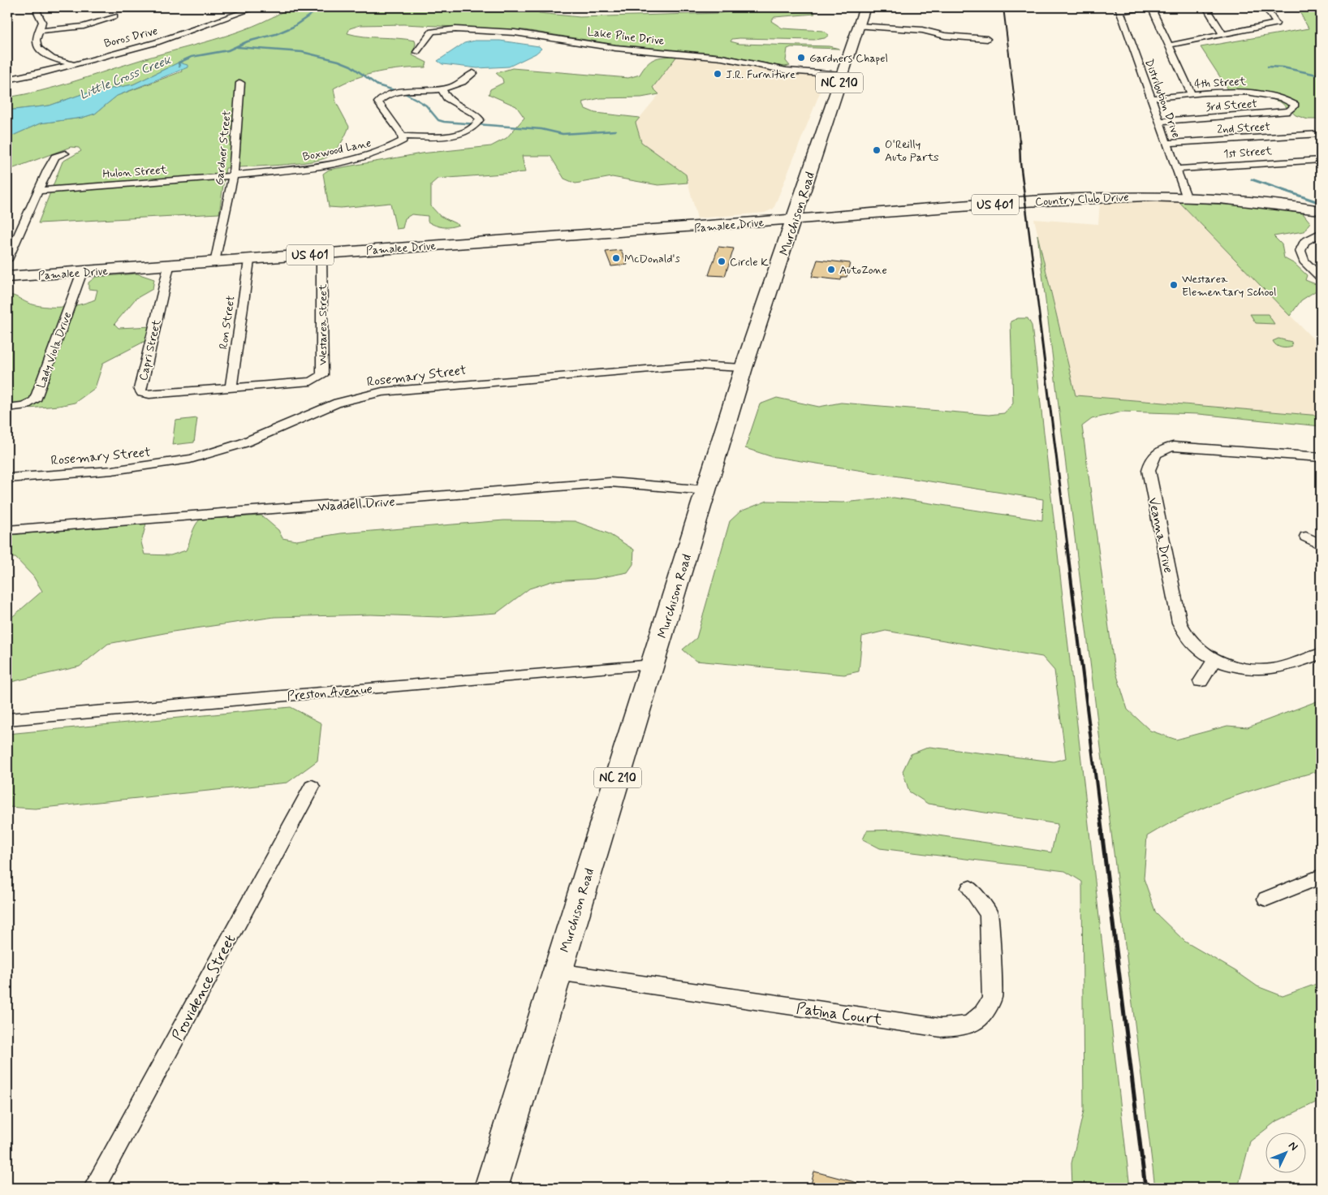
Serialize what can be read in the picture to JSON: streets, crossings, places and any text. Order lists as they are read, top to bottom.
{
  "streets": {
    "main road": [
      "NC 210",
      "Country Club Drive",
      "US 401",
      "Murchison Road",
      "Pamalee Drive"
    ],
    "street": [
      "Lake Pine Drive",
      "Boros Drive",
      "4th Street",
      "Distribution Drive",
      "3rd Street",
      "2nd Street",
      "Gardner Street",
      "Boxwood Lane",
      "1st Street",
      "Hulon Street",
      "Ron Street",
      "Westarea Street",
      "Lady Viola Drive",
      "Capri Street",
      "Rosemary Street",
      "Waddell Drive",
      "Veanna Drive",
      "Preston Avenue",
      "Providence Street",
      "Patina Court"
    ]
  },
  "crossings": [
    ["Lake Pine Drive", "Murchison Road"],
    ["4th Street", "Distribution Drive"],
    ["4th Street", "3rd Street"],
    ["Distribution Drive", "3rd Street"],
    ["Distribution Drive", "2nd Street"],
    ["Distribution Drive", "1st Street"],
    ["Distribution Drive", "Country Club Drive"],
    ["Gardner Street", "Boxwood Lane"],
    ["Gardner Street", "Hulon Street"],
    ["Gardner Street", "Pamalee Drive"],
    ["Boxwood Lane", "Hulon Street"],
    ["Country Club Drive", "Murchison Road"],
    ["Country Club Drive", "Pamalee Drive"],
    ["Murchison Road", "Pamalee Drive"],
    ["Murchison Road", "Rosemary Street"],
    ["Murchison Road", "Waddell Drive"],
    ["Murchison Road", "Preston Avenue"],
    ["Murchison Road", "Patina Court"],
    ["Pamalee Drive", "Ron Street"],
    ["Pamalee Drive", "Westarea Street"],
    ["Pamalee Drive", "Lady Viola Drive"],
    ["Pamalee Drive", "Capri Street"],
    ["Ron Street", "Westarea Street"],
    ["Ron Street", "Capri Street"],
    ["Westarea Street", "Capri Street"]
  ],
  "water": ["Little Cross Creek"],
  "places": [
    "Gardners Chapel",
    "J.R. Furniture",
    "O'Reilly Auto Parts",
    "McDonald's",
    "Circle K",
    "AutoZone",
    "Westarea Elementary School"
  ],
  "north": "top right"
}
